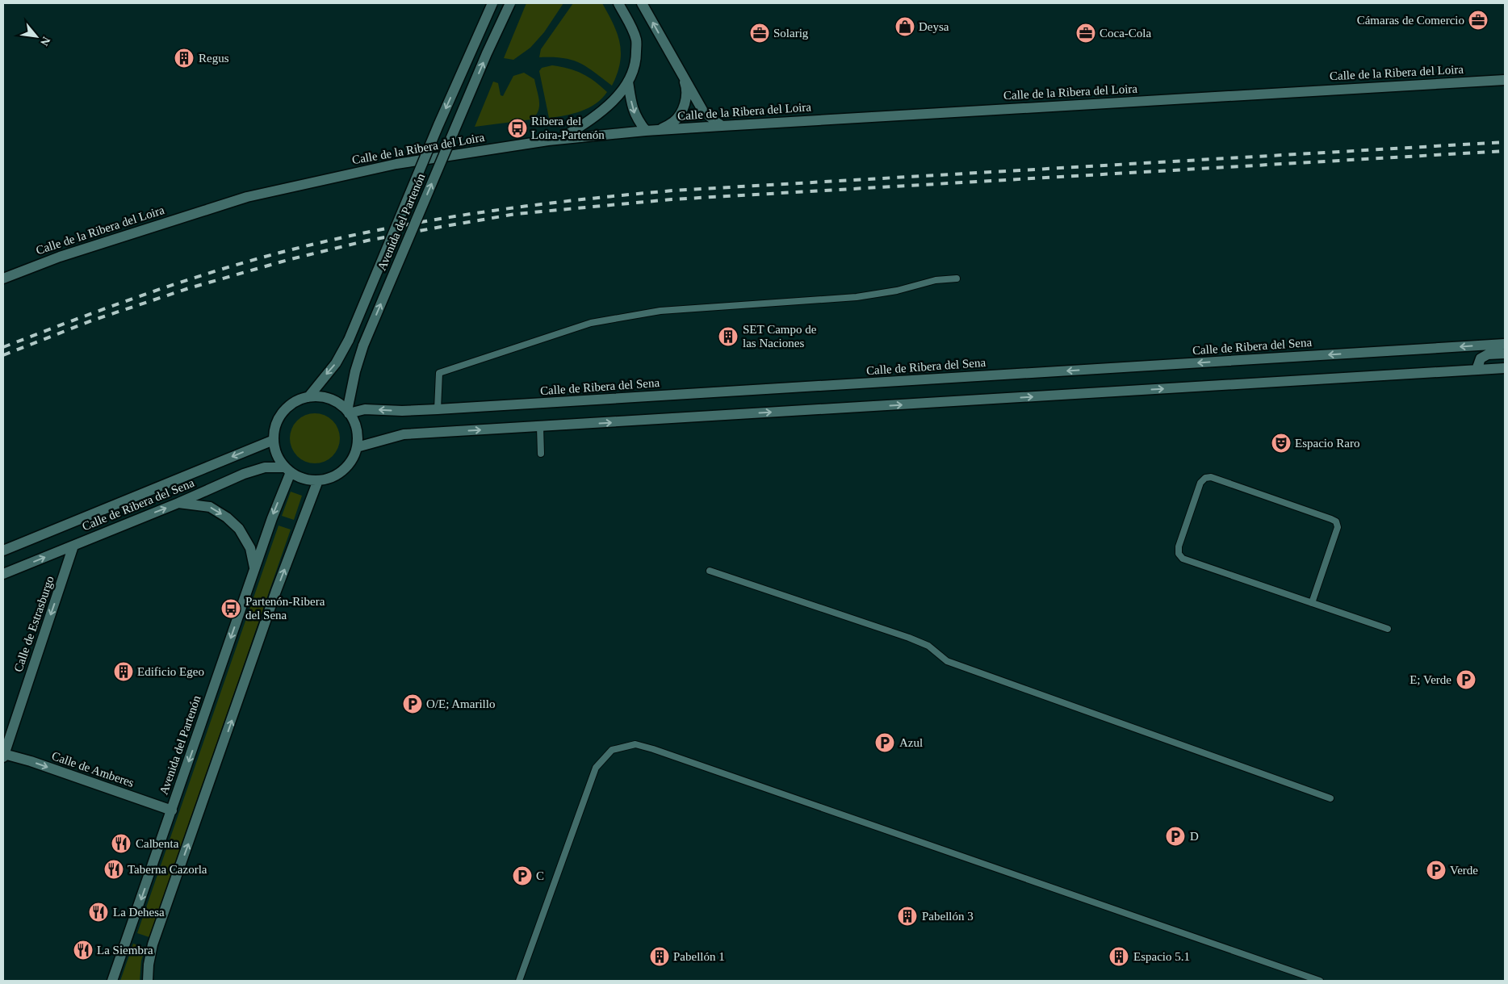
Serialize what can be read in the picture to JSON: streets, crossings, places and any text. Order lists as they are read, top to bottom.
{
  "streets": {
    "street": [
      "Calle de la Ribera del Loira",
      "Avenida del Partenón",
      "Calle de Ribera del Sena",
      "Calle de Estrasburgo",
      "Calle de Amberes"
    ]
  },
  "crossings": [
    ["Avenida del Partenón", "Calle de Ribera del Sena"],
    ["Avenida del Partenón", "Calle de Amberes"],
    ["Calle de Ribera del Sena", "Calle de Estrasburgo"],
    ["Calle de Estrasburgo", "Calle de Amberes"]
  ],
  "one_way": ["Calle de Estrasburgo", "Calle de Amberes"],
  "places": {
    "office": ["Cámaras de Comercio", "Solarig", "Coca-Cola"],
    "shop": ["Deysa"],
    "building": [
      "Regus",
      "SET Campo de las Naciones",
      "Edificio Egeo",
      "Pabellón 3",
      "Pabellón 1",
      "Espacio 5.1"
    ],
    "bus stop": ["Ribera del Loira-Partenón", "Partenón-Ribera del Sena"],
    "theatre": ["Espacio Raro"],
    "parking": [
      "E; Verde",
      "O/E; Amarillo",
      "Azul",
      "D",
      "Verde",
      "C"
    ],
    "restaurant": [
      "Calbenta",
      "Taberna Cazorla",
      "La Dehesa",
      "La Siembra"
    ]
  },
  "north": "bottom right"
}
